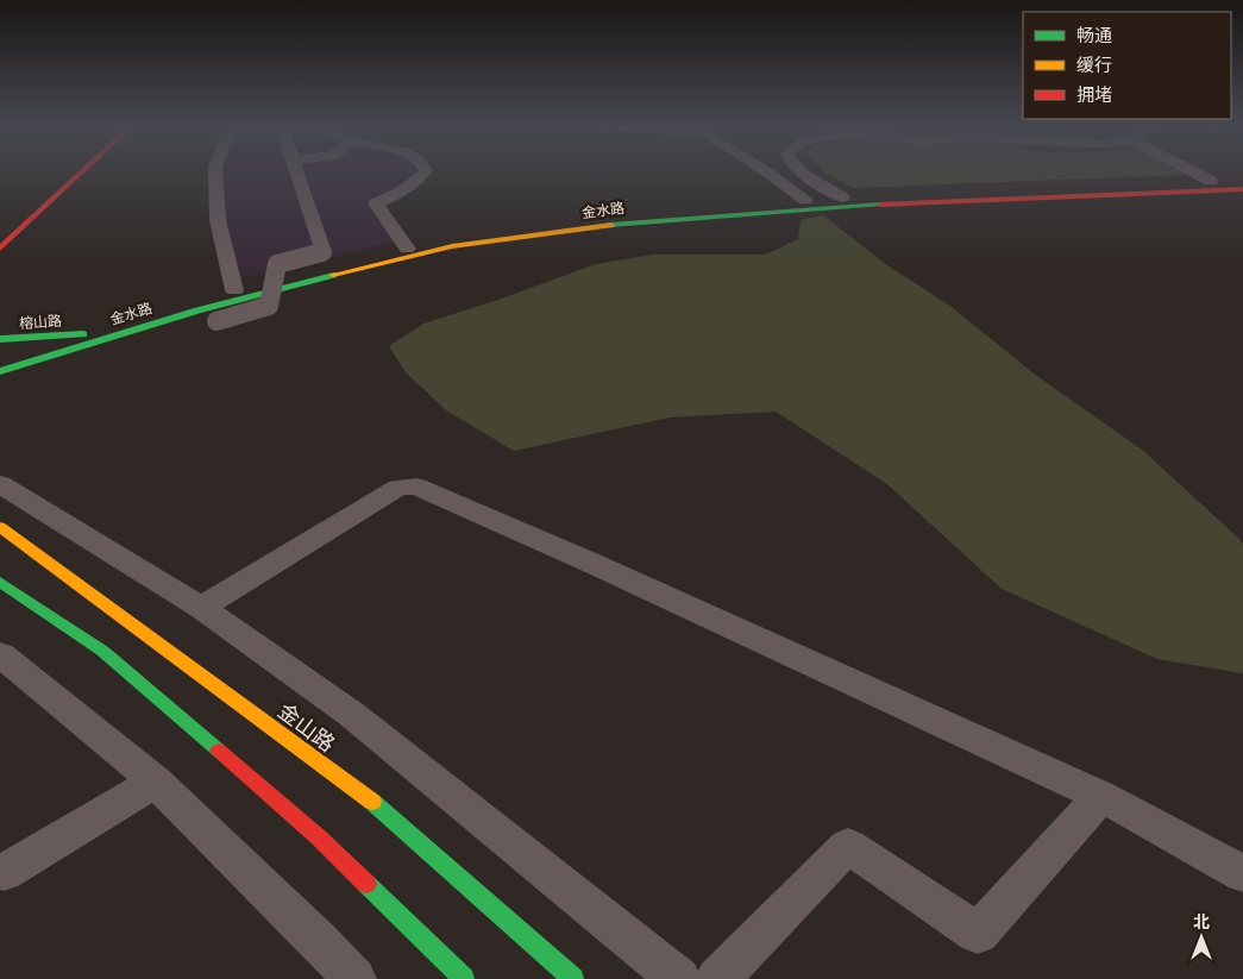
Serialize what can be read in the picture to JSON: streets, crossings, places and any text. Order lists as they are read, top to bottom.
{
  "streets": {
    "main road": ["金水路", "榕山路", "金山路"]
  },
  "crossings": [
    ["金水路", "榕山路"]
  ],
  "legend": ["畅通", "缓行", "拥堵"],
  "north": "top"
}
